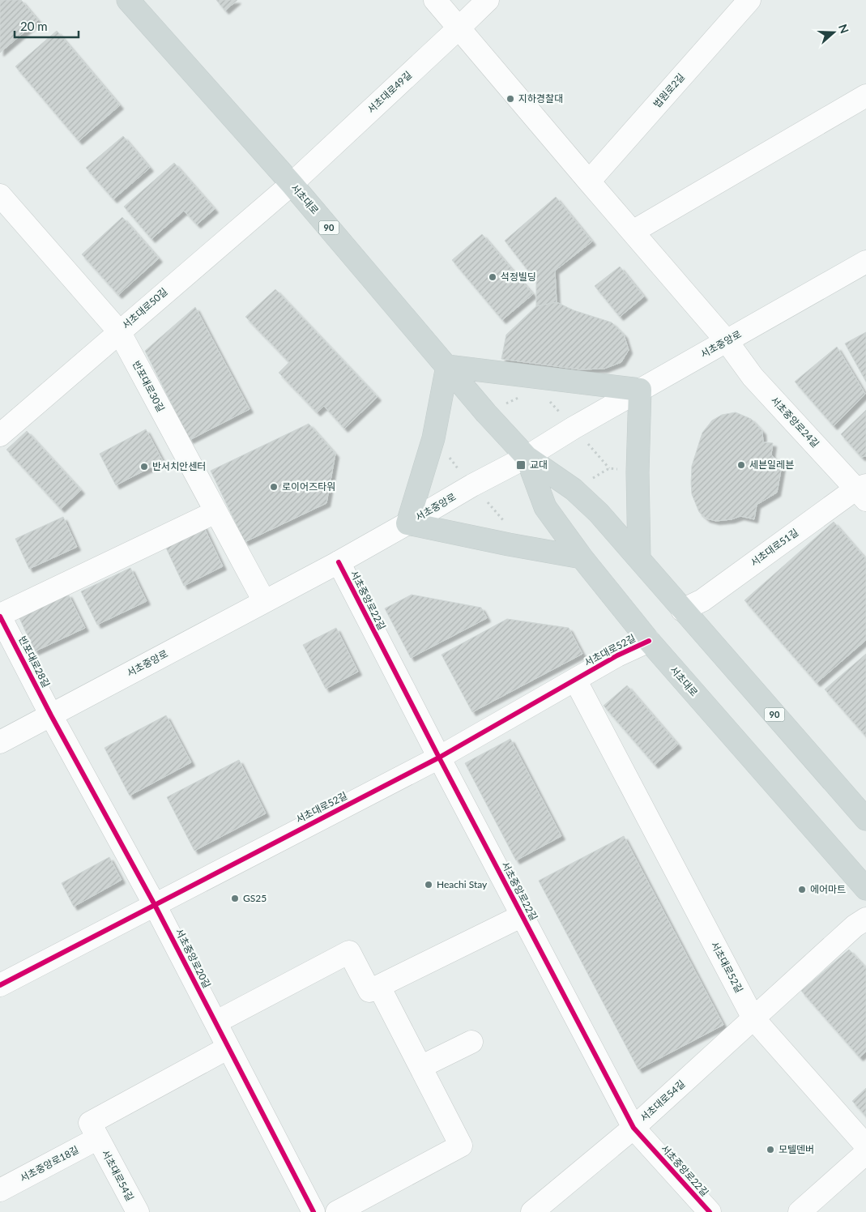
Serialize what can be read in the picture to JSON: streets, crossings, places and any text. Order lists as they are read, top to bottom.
{
  "streets": {
    "main road": ["서초대로", "90"],
    "street": [
      "법원로2길",
      "서초대로49길",
      "서초대로50길",
      "서초중앙로",
      "반포대로30길",
      "서초중앙로24길",
      "서초대로51길",
      "서초중앙로22길",
      "서초대로52길",
      "반포대로28길",
      "서초중앙로20길",
      "서초대로54길",
      "서초중앙로18길"
    ]
  },
  "crossings": [
    ["서초대로49길", "서초대로"],
    ["서초대로49길", "서초대로50길"],
    ["서초대로", "서초대로50길"],
    ["서초대로", "서초중앙로"],
    ["서초대로", "서초대로51길"],
    ["서초대로", "서초대로52길"],
    ["서초대로50길", "반포대로30길"],
    ["서초중앙로", "반포대로30길"],
    ["서초중앙로", "서초중앙로24길"],
    ["서초중앙로", "서초중앙로22길"],
    ["서초중앙로", "반포대로28길"],
    ["서초중앙로", "서초중앙로20길"],
    ["서초중앙로24길", "서초대로51길"],
    ["서초중앙로22길", "서초대로52길"],
    ["서초중앙로22길", "서초대로54길"],
    ["서초대로52길", "서초중앙로20길"],
    ["서초대로52길", "서초대로54길"],
    ["반포대로28길", "서초중앙로20길"],
    ["서초대로54길", "서초중앙로18길"]
  ],
  "places": {
    "other": [
      "지하경찰대",
      "석정빌딩",
      "세븐일레븐",
      "반서치안센터",
      "로이어즈타워",
      "Heachi Stay",
      "에어마트",
      "GS25",
      "모텔덴버"
    ],
    "transit": ["교대"]
  },
  "scale_bar": "20 m",
  "north": "right"
}
